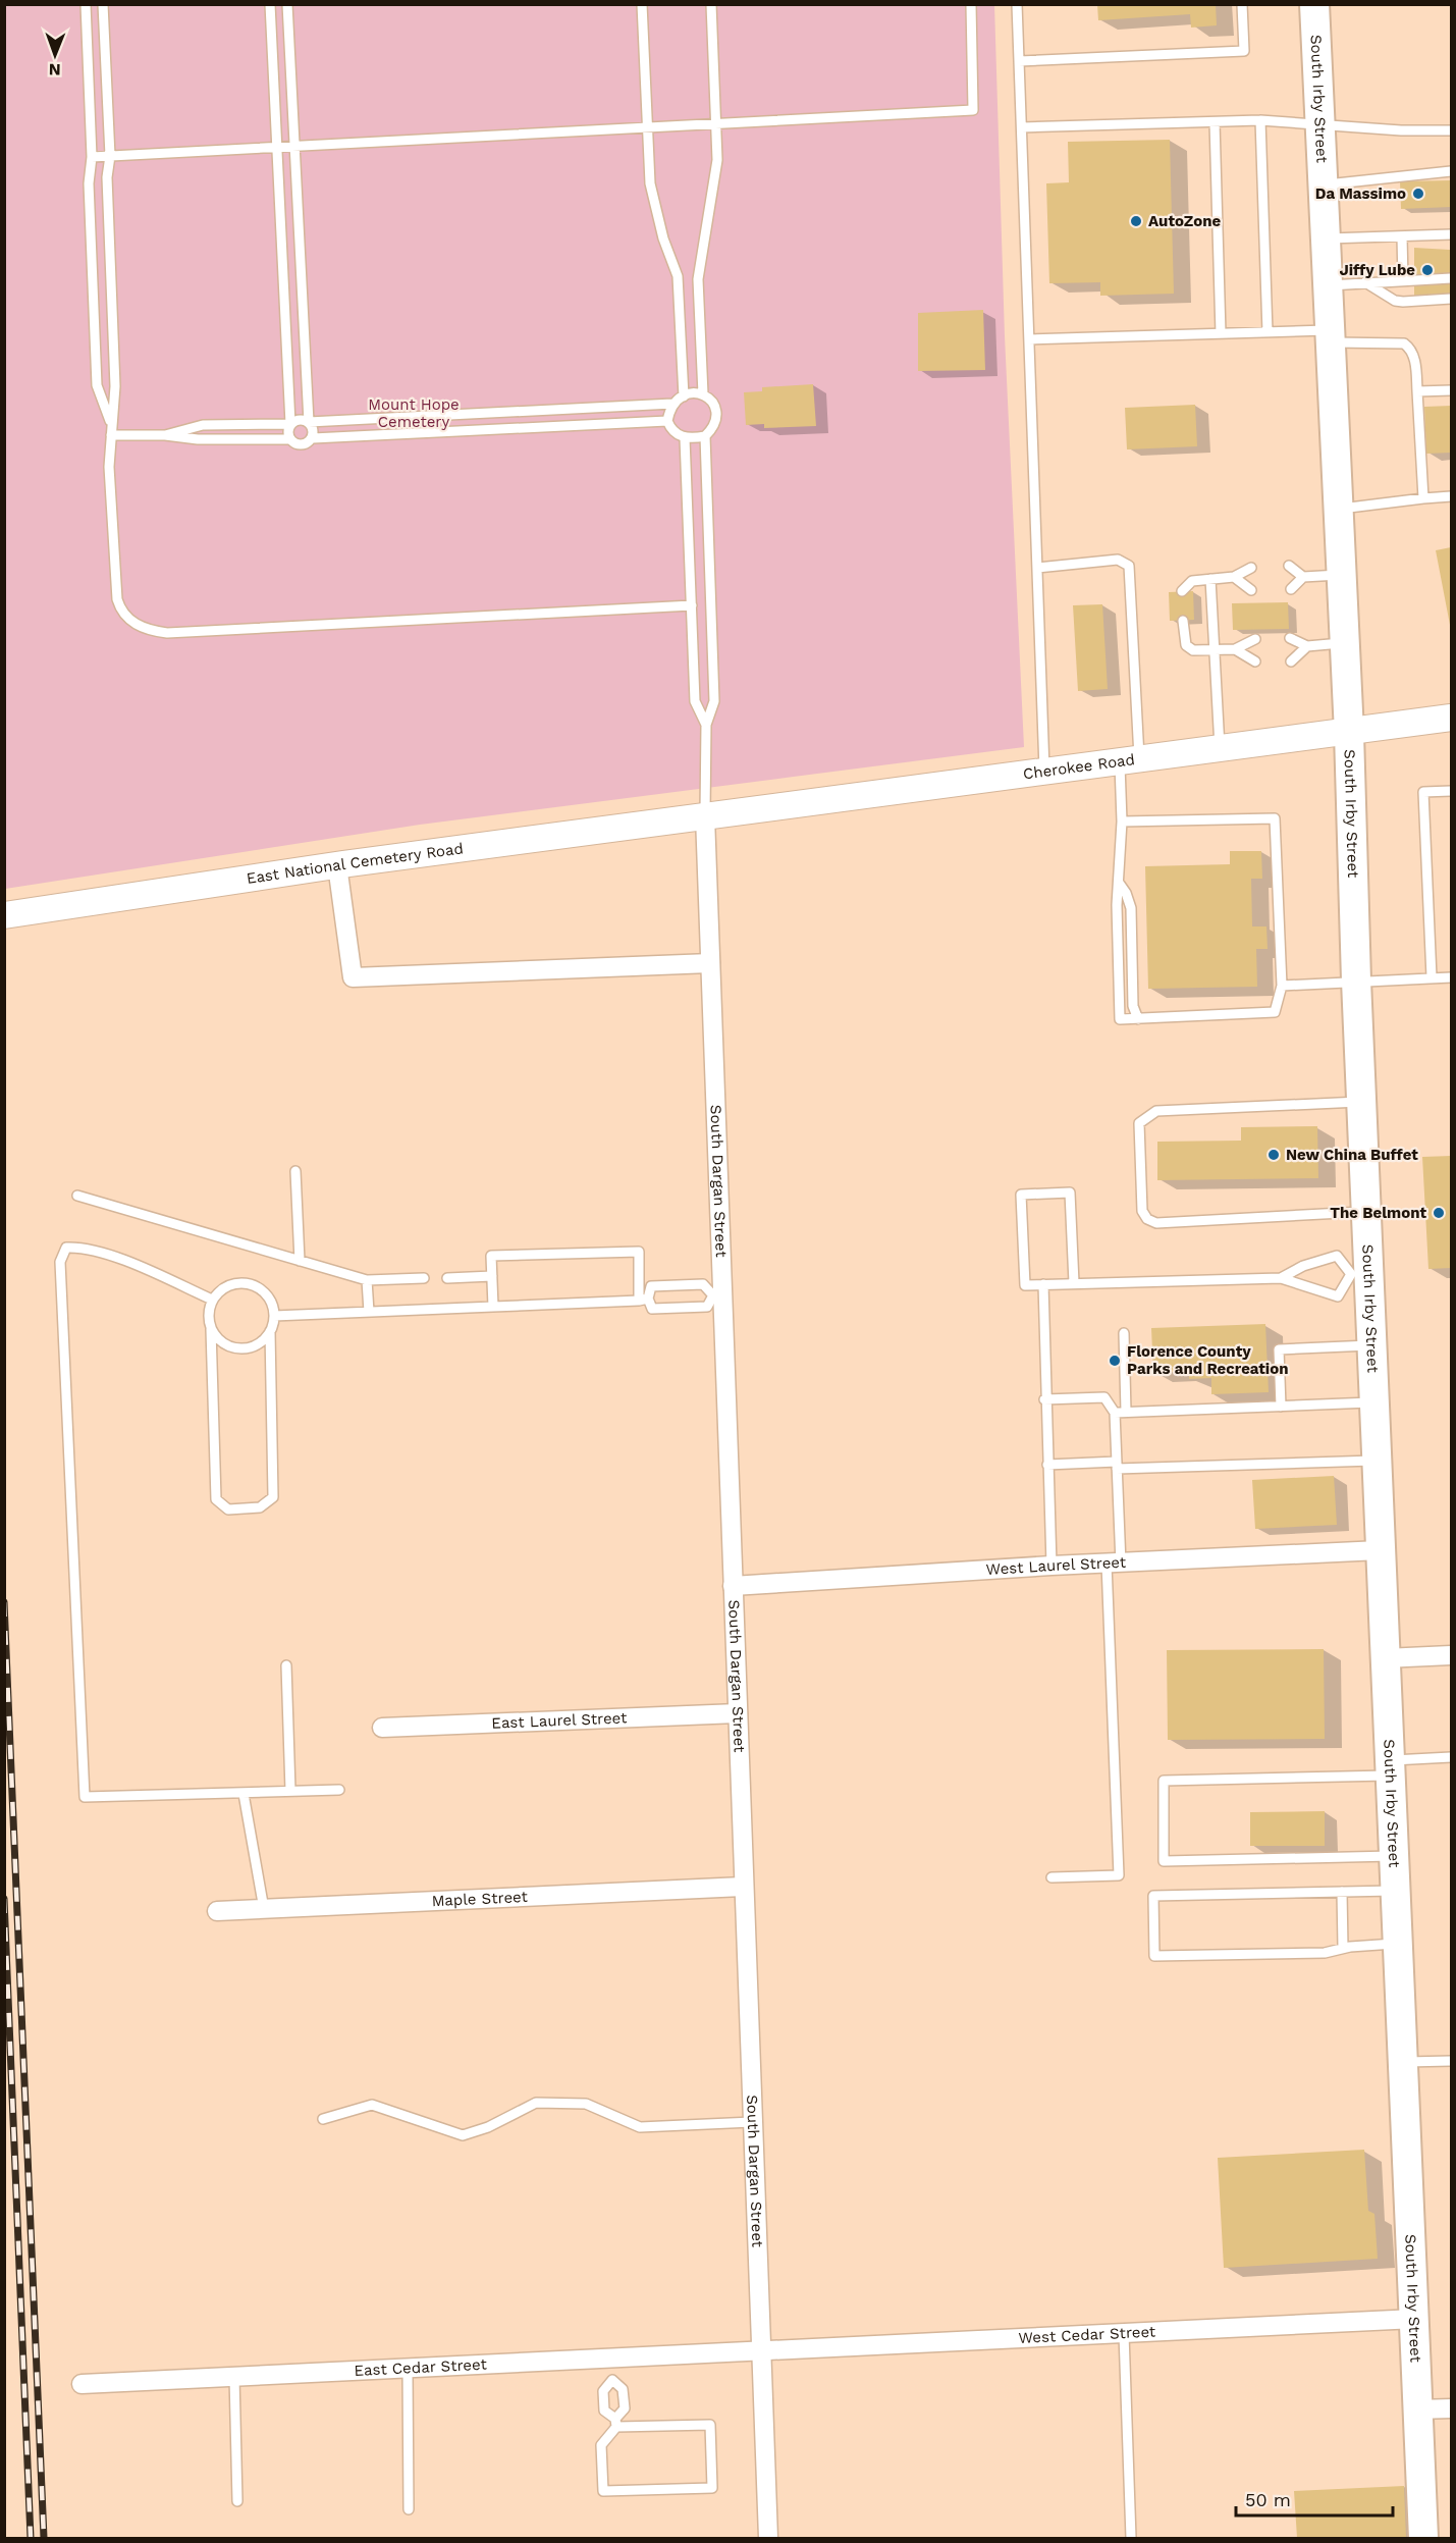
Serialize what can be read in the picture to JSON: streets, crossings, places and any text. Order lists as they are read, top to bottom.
{
  "streets": {
    "main road": ["South Irby Street"],
    "street": [
      "Cherokee Road",
      "East National Cemetery Road",
      "South Dargan Street",
      "West Laurel Street",
      "East Laurel Street",
      "Maple Street",
      "West Cedar Street",
      "East Cedar Street"
    ]
  },
  "crossings": [
    ["South Irby Street", "Cherokee Road"],
    ["South Irby Street", "West Laurel Street"],
    ["South Irby Street", "West Cedar Street"],
    ["Cherokee Road", "East National Cemetery Road"],
    ["Cherokee Road", "South Dargan Street"],
    ["East National Cemetery Road", "South Dargan Street"],
    ["South Dargan Street", "West Laurel Street"],
    ["South Dargan Street", "East Laurel Street"],
    ["South Dargan Street", "Maple Street"],
    ["South Dargan Street", "West Cedar Street"],
    ["South Dargan Street", "East Cedar Street"],
    ["West Cedar Street", "East Cedar Street"]
  ],
  "parks": ["Mount Hope Cemetery"],
  "places": [
    "Da Massimo",
    "AutoZone",
    "Jiffy Lube",
    "New China Buffet",
    "The Belmont",
    "Florence County Parks and Recreation"
  ],
  "scale_bar": "50 m",
  "north": "bottom"
}
